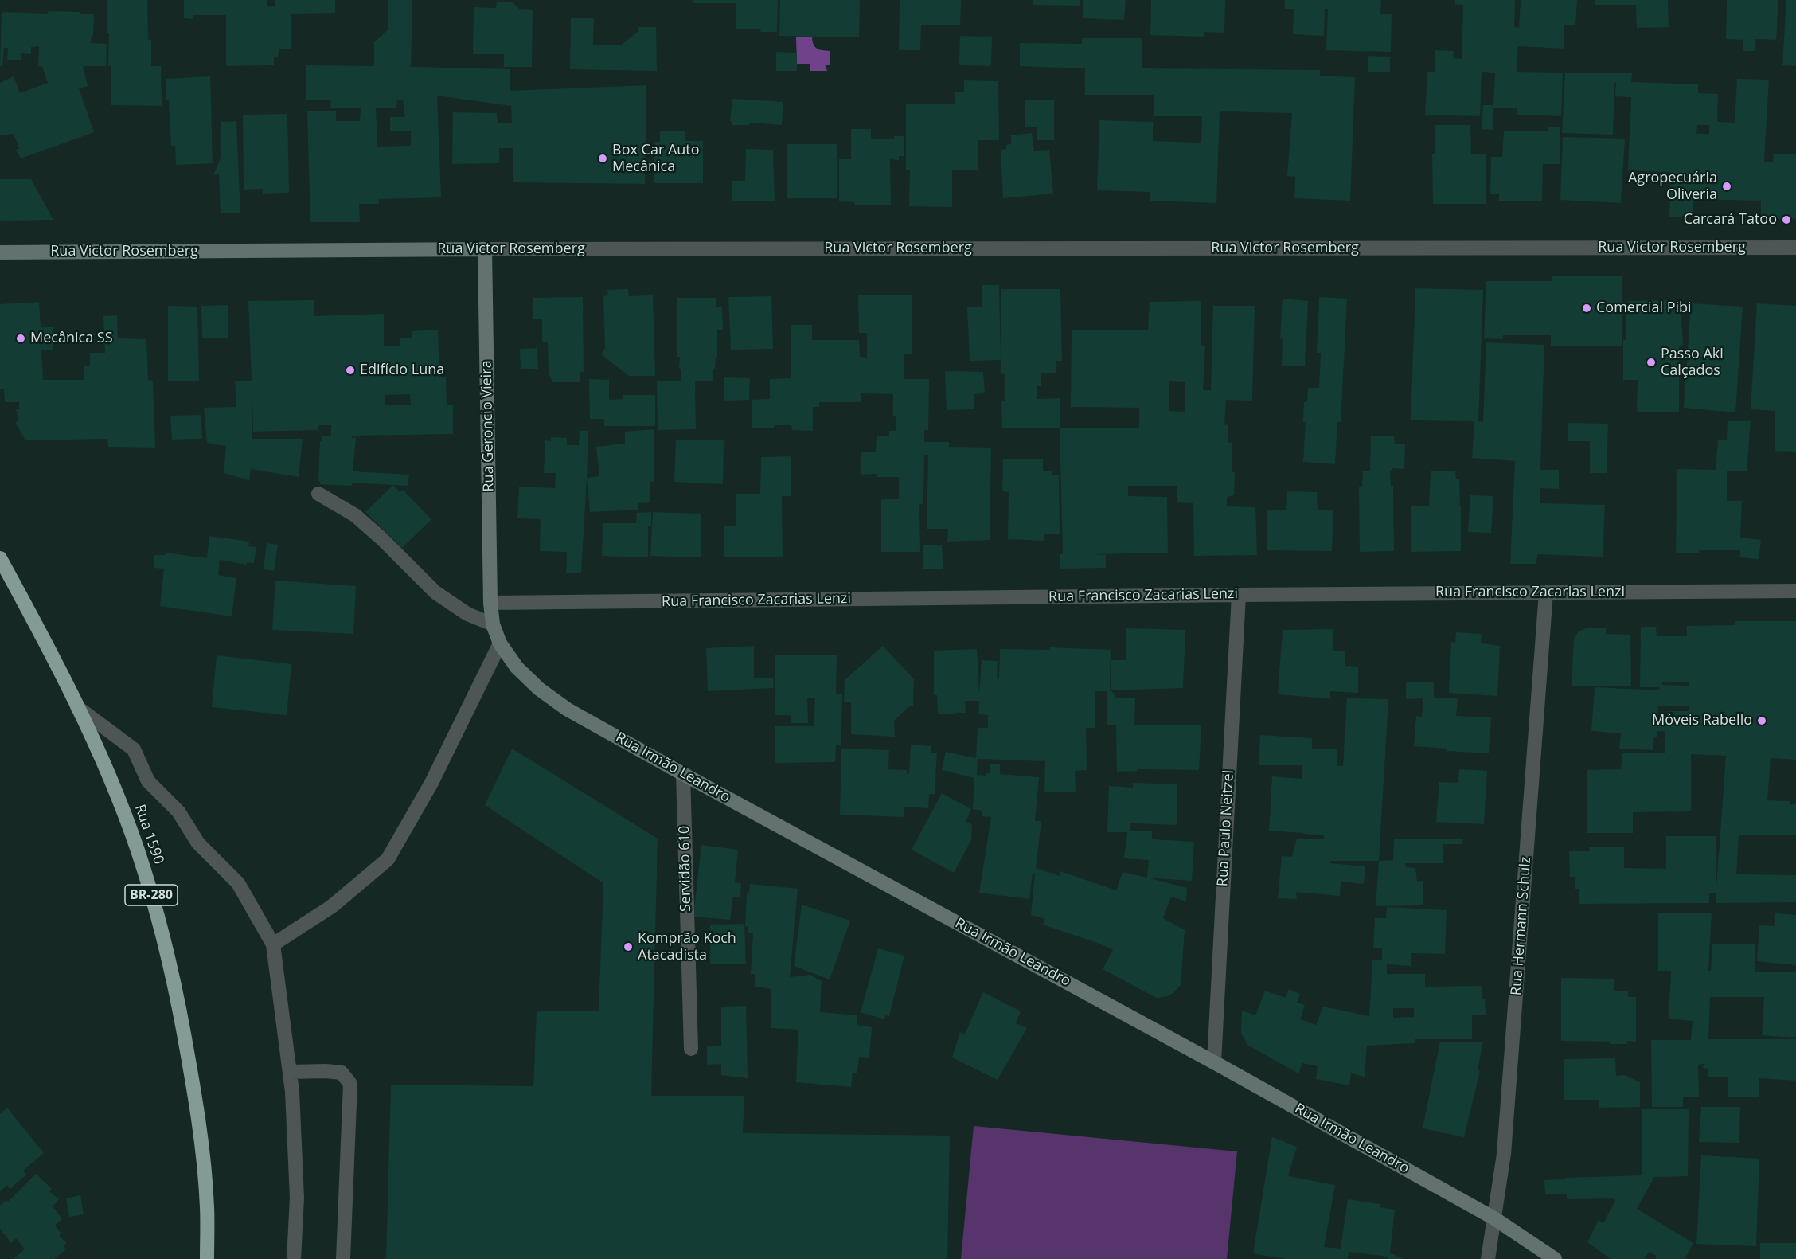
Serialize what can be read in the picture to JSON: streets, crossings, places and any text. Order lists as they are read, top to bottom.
{
  "streets": {
    "highway": ["Rua 1590", "BR-280"],
    "street": [
      "Rua Victor Rosemberg",
      "Rua Geroncio Vieira",
      "Rua Francisco Zacarias Lenzi",
      "Rua Irmão Leandro",
      "Rua Paulo Neitzel",
      "Servidão 610",
      "Rua Hermann Schulz"
    ]
  },
  "crossings": [
    ["Rua Victor Rosemberg", "Rua Geroncio Vieira"],
    ["Rua Geroncio Vieira", "Rua Francisco Zacarias Lenzi"],
    ["Rua Geroncio Vieira", "Rua Irmão Leandro"],
    ["Rua Francisco Zacarias Lenzi", "Rua Irmão Leandro"],
    ["Rua Francisco Zacarias Lenzi", "Rua Paulo Neitzel"],
    ["Rua Francisco Zacarias Lenzi", "Rua Hermann Schulz"],
    ["Rua Irmão Leandro", "Rua Paulo Neitzel"],
    ["Rua Irmão Leandro", "Servidão 610"],
    ["Rua Irmão Leandro", "Rua Hermann Schulz"]
  ],
  "places": [
    "Box Car Auto Mecânica",
    "Agropecuária Oliveria",
    "Carcará Tatoo",
    "Comercial Pibi",
    "Mecânica SS",
    "Passo Aki Calçados",
    "Edifício Luna",
    "Móveis Rabello",
    "Komprão Koch Atacadista"
  ]
}
